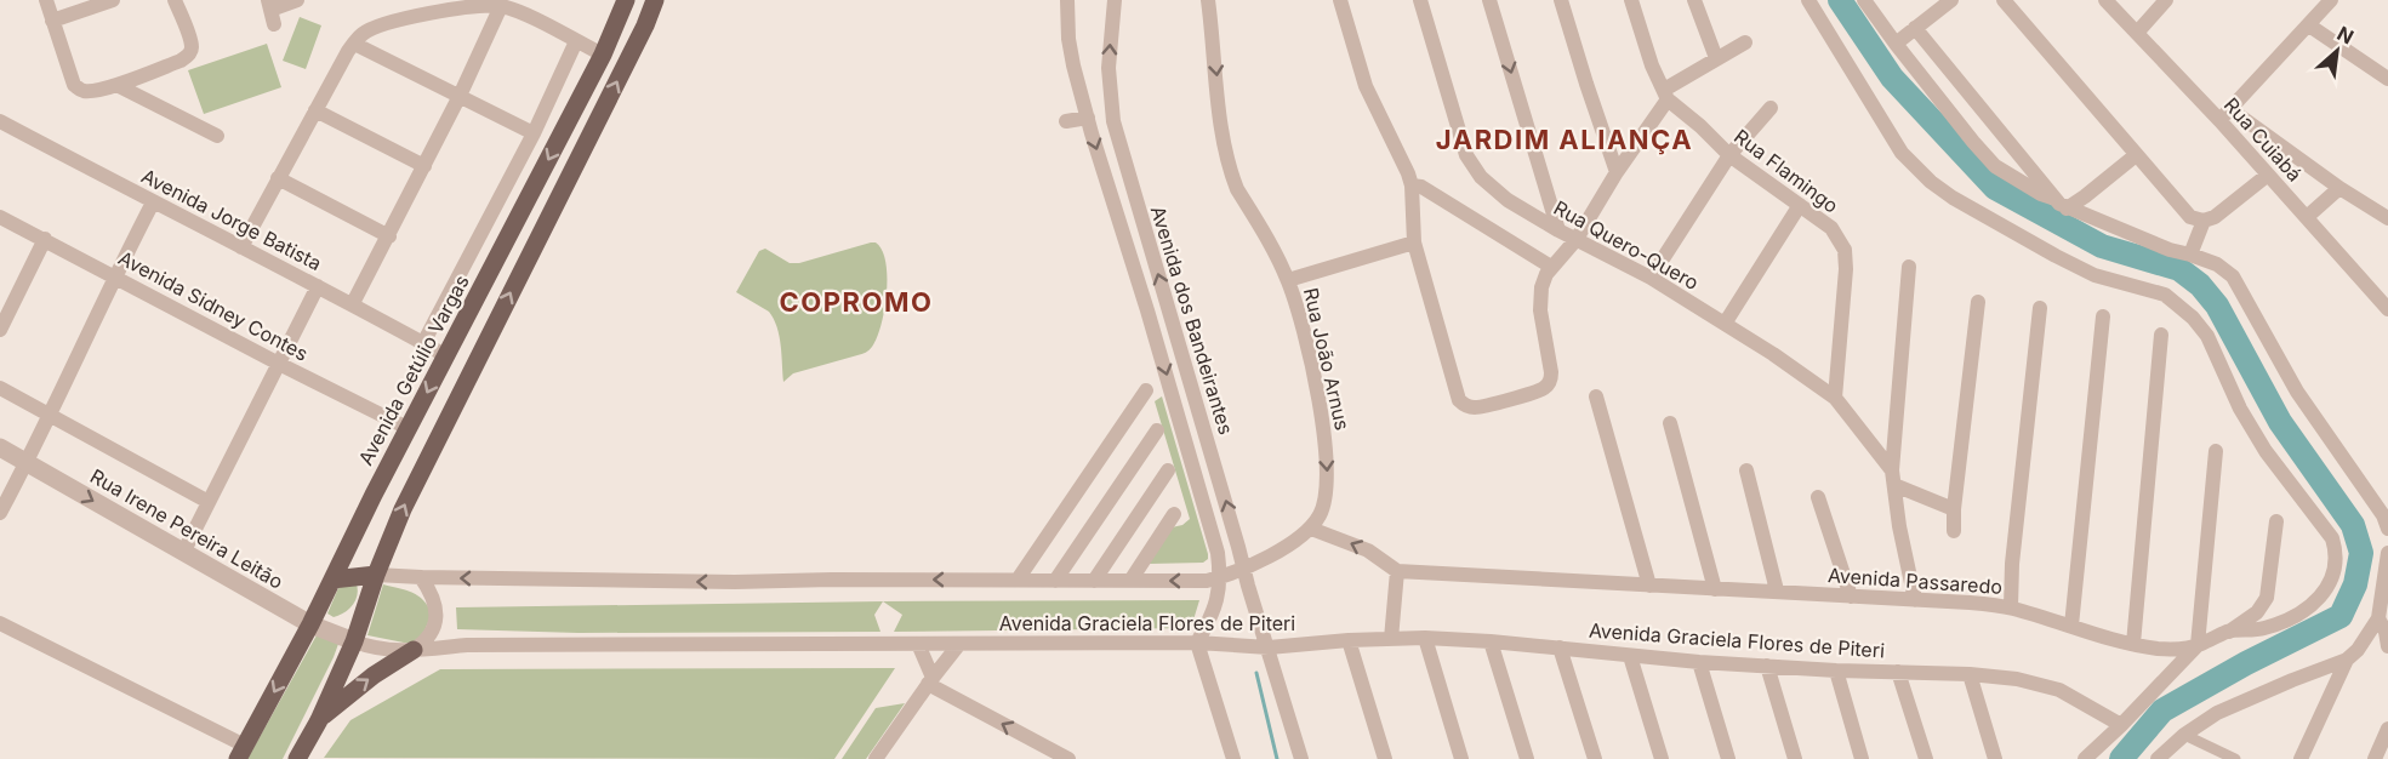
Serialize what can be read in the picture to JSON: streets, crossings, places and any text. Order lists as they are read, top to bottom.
{
  "streets": {
    "main road": ["Avenida Getúlio Vargas"],
    "street": [
      "Rua Cuiabá",
      "Rua Flamingo",
      "Avenida Jorge Batista",
      "Rua Quero-Quero",
      "Avenida Sidney Contes",
      "Avenida dos Bandeirantes",
      "Rua João Arnus",
      "Rua Irene Pereira Leitão",
      "Avenida Passaredo",
      "Avenida Graciela Flores de Piteri"
    ]
  },
  "crossings": [
    ["Rua Flamingo", "Rua Quero-Quero"],
    ["Avenida Jorge Batista", "Avenida Getúlio Vargas"],
    ["Avenida Sidney Contes", "Avenida Getúlio Vargas"],
    ["Avenida dos Bandeirantes", "Avenida Graciela Flores de Piteri"],
    ["Avenida Getúlio Vargas", "Rua Irene Pereira Leitão"],
    ["Rua Irene Pereira Leitão", "Avenida Graciela Flores de Piteri"]
  ],
  "districts": ["JARDIM ALIANÇA", "COPROMO"],
  "north": "top right"
}
